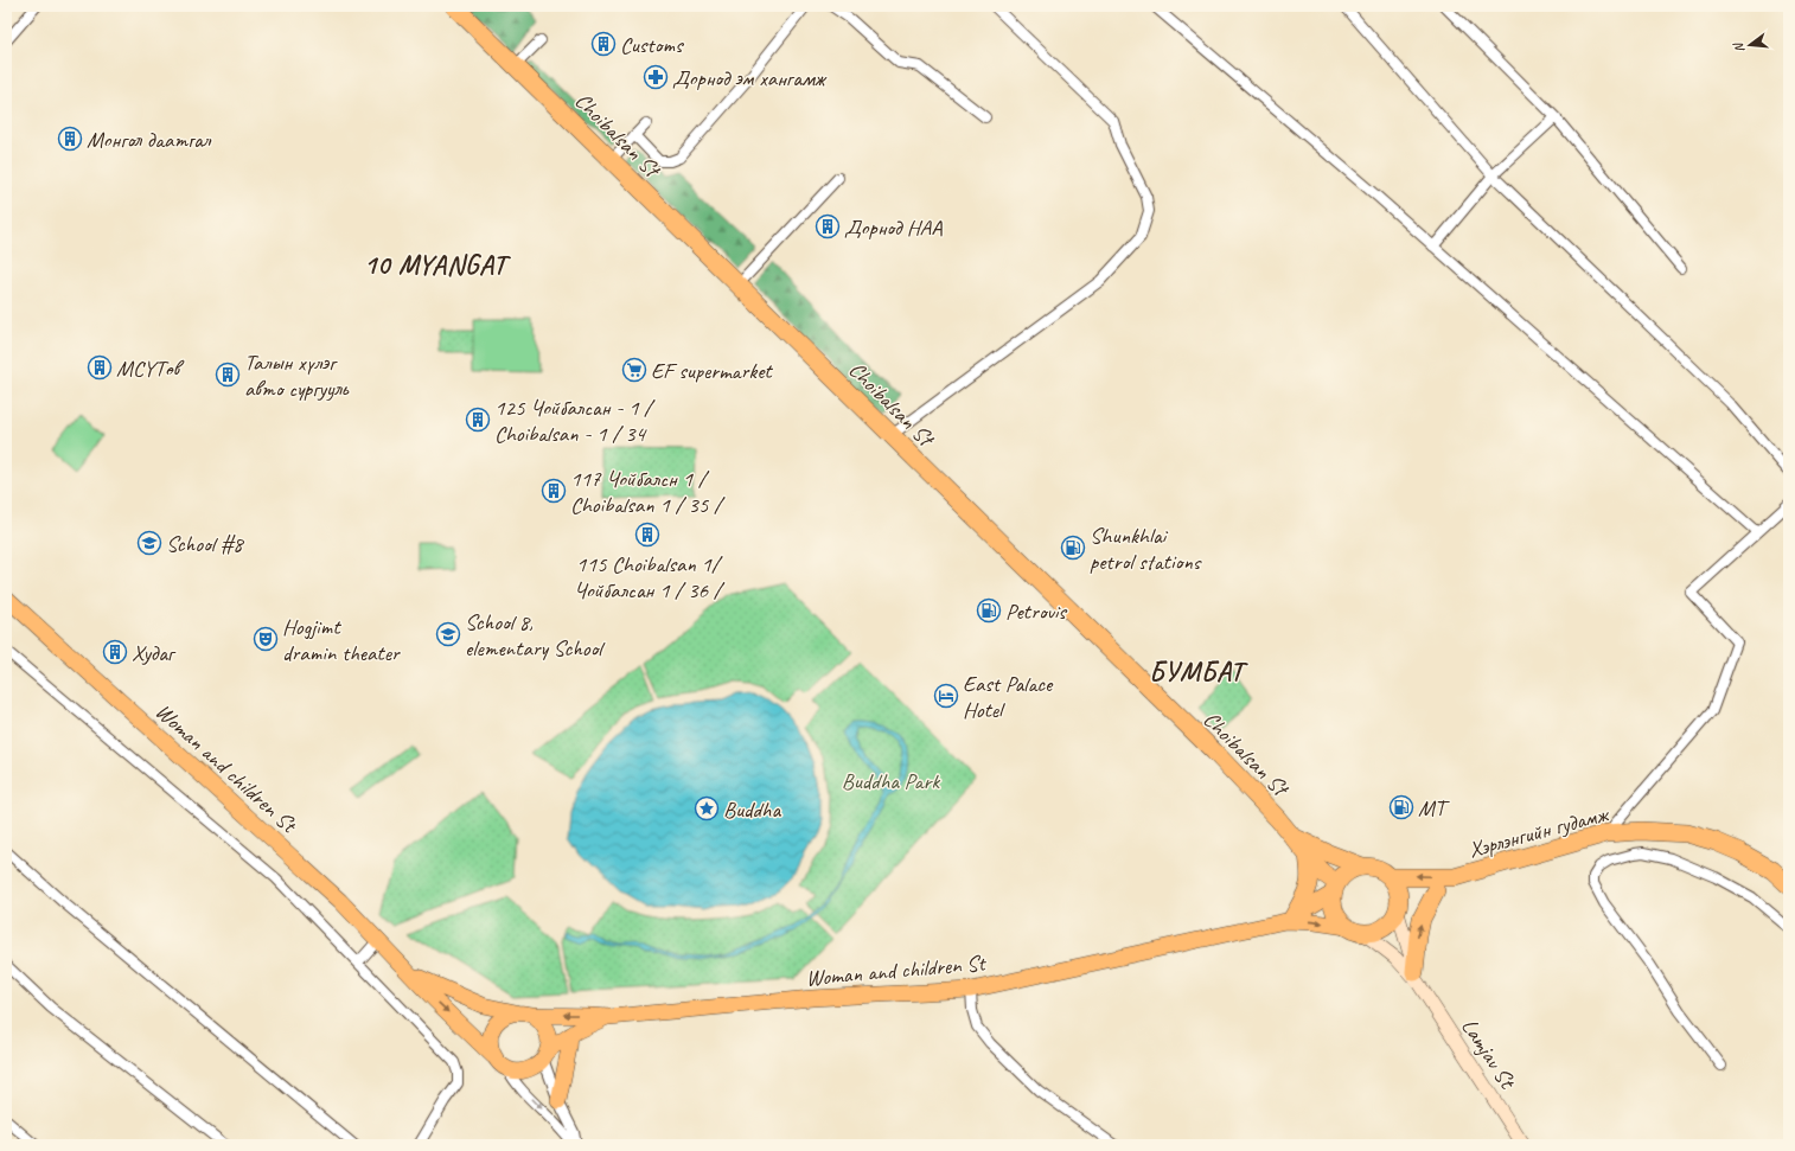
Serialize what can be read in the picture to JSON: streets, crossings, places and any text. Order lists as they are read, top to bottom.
{
  "streets": {
    "highway": ["Choibalsan St", "Хэрлэнгийн гудамж"],
    "main road": ["Woman and children St"],
    "street": ["Lamjav St"]
  },
  "crossings": [
    ["Choibalsan St", "Хэрлэнгийн гудамж"]
  ],
  "districts": ["10 MYANGAT", "БУМБАТ"],
  "parks": ["Buddha Park"],
  "places": {
    "building": [
      "Customs",
      "Монгол даатгал",
      "Дорнод НАА",
      "МСҮТөв",
      "Талын хүлэг авто сургууль",
      "125 Чойбалсан - 1 / Choibalsan - 1 / 34",
      "117 Чойбалсн 1 / Choibalsan 1 / 35 /",
      "115 Choibalsan 1/ Чойбалсан 1 / 36 /",
      "Худаг"
    ],
    "pharmacy": ["Дорнод эм хангамж"],
    "supermarket": ["EF supermarket"],
    "school or university": ["School #8", "School 8, elementary School"],
    "fuel station": ["Shunkhlai petrol stations", "Petrovis", "MT"],
    "theatre": ["Hogjimt dramin theater"],
    "hotel": ["East Palace Hotel"],
    "place": ["Buddha"]
  },
  "north": "left"
}
